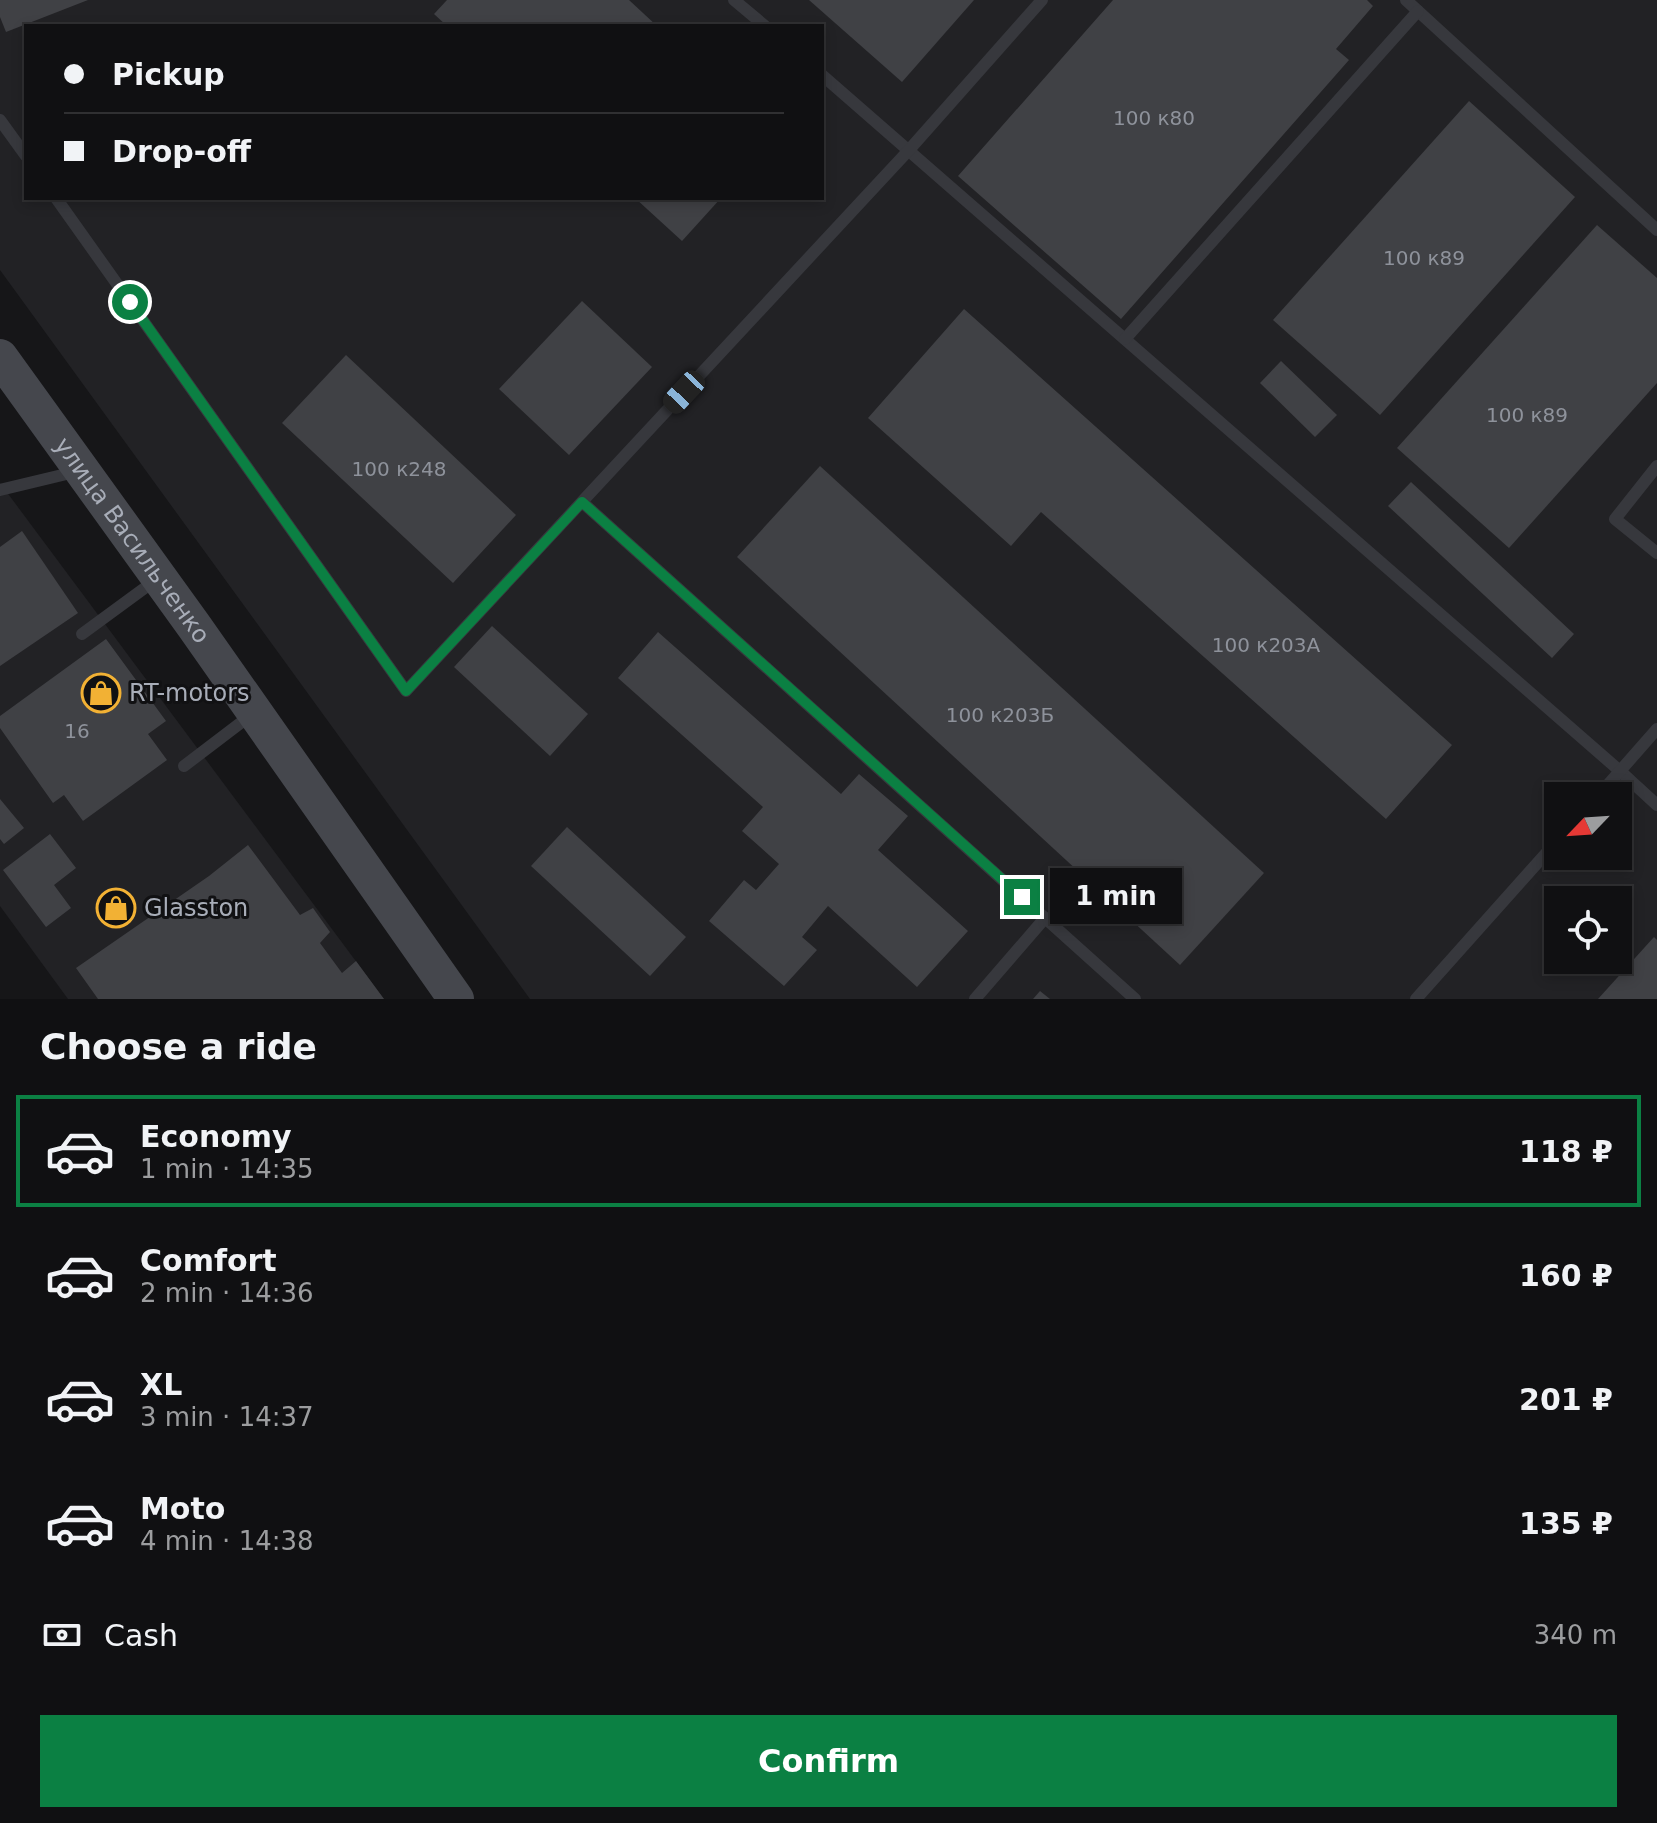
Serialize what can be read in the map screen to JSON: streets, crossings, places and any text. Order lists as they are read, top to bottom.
{
  "streets": {
    "main road": ["улица Васильченко"]
  },
  "places": {
    "shop": ["RT-motors", "Glasston"]
  },
  "house_numbers": [
    "100 к80",
    "100 к89",
    "100 к89",
    "100 к248",
    "100 к203А",
    "100 к203Б",
    "16"
  ],
  "north": "bottom left",
  "page": {
    "banner": ["Pickup", "Drop-off"],
    "bubble": "1 min",
    "heading": "Choose a ride",
    "list": [
      {
        "name": "Economy",
        "note": "1 min · 14:35",
        "value": "118 ₽"
      },
      {
        "name": "Comfort",
        "note": "2 min · 14:36",
        "value": "160 ₽"
      },
      {
        "name": "XL",
        "note": "3 min · 14:37",
        "value": "201 ₽"
      },
      {
        "name": "Moto",
        "note": "4 min · 14:38",
        "value": "135 ₽"
      }
    ],
    "pay": ["Cash", "340 m"],
    "buttons": "Confirm"
  }
}
